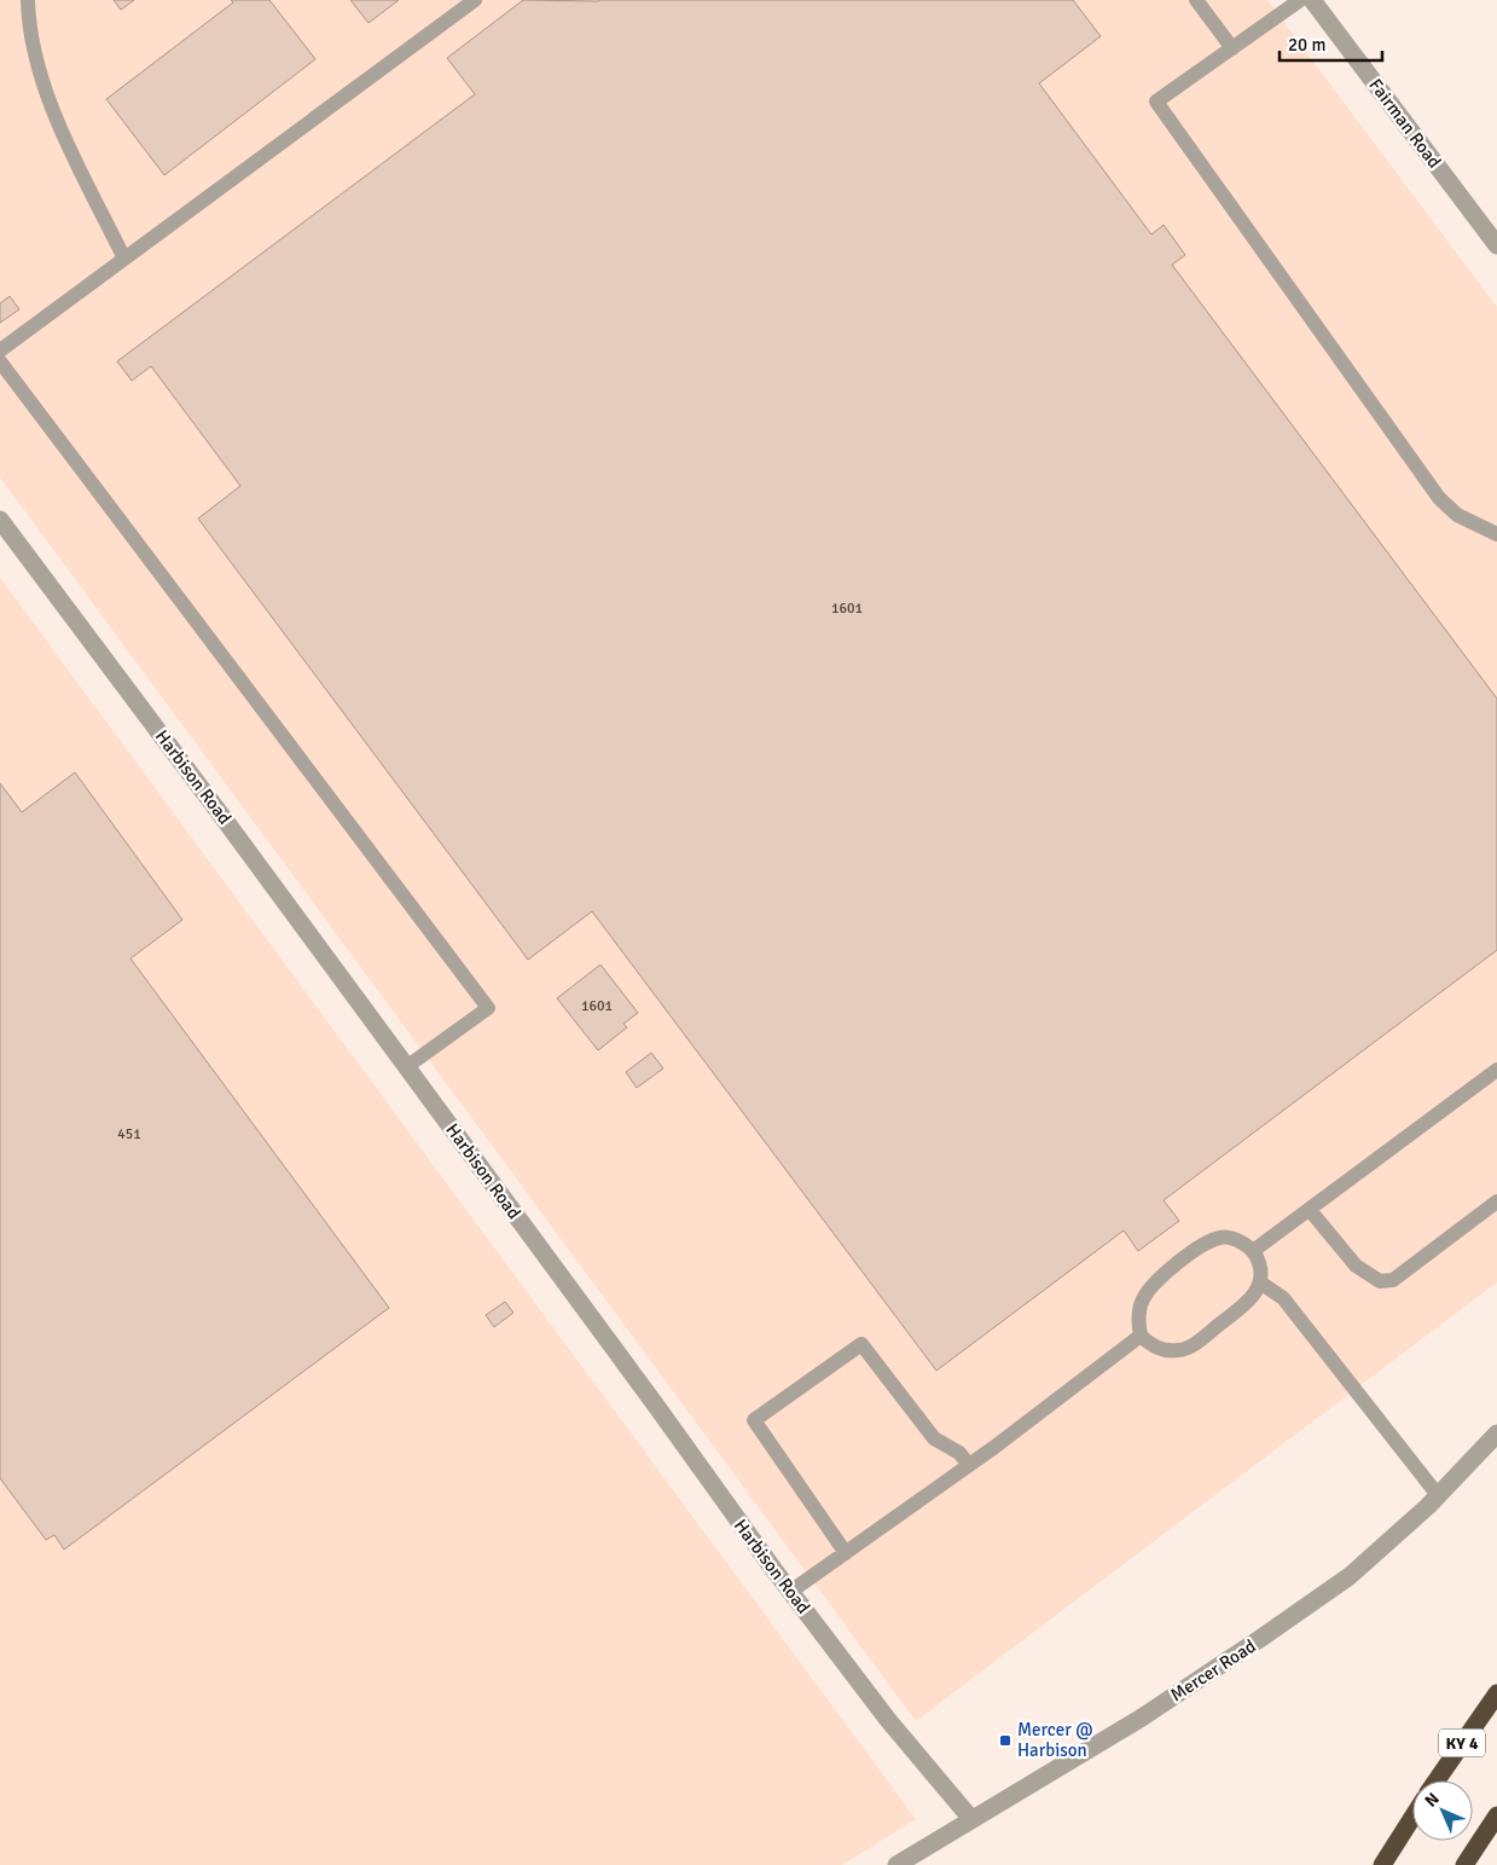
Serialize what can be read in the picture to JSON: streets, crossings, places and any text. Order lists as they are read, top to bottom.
{
  "streets": {
    "highway": ["KY 4"],
    "street": ["Fairman Road", "Harbison Road", "Mercer Road"]
  },
  "crossings": [
    ["Harbison Road", "Mercer Road"]
  ],
  "places": {
    "transit": ["Mercer @ Harbison"]
  },
  "house_numbers": ["1601", "1601", "451"],
  "scale_bar": "20 m",
  "north": "top left"
}
